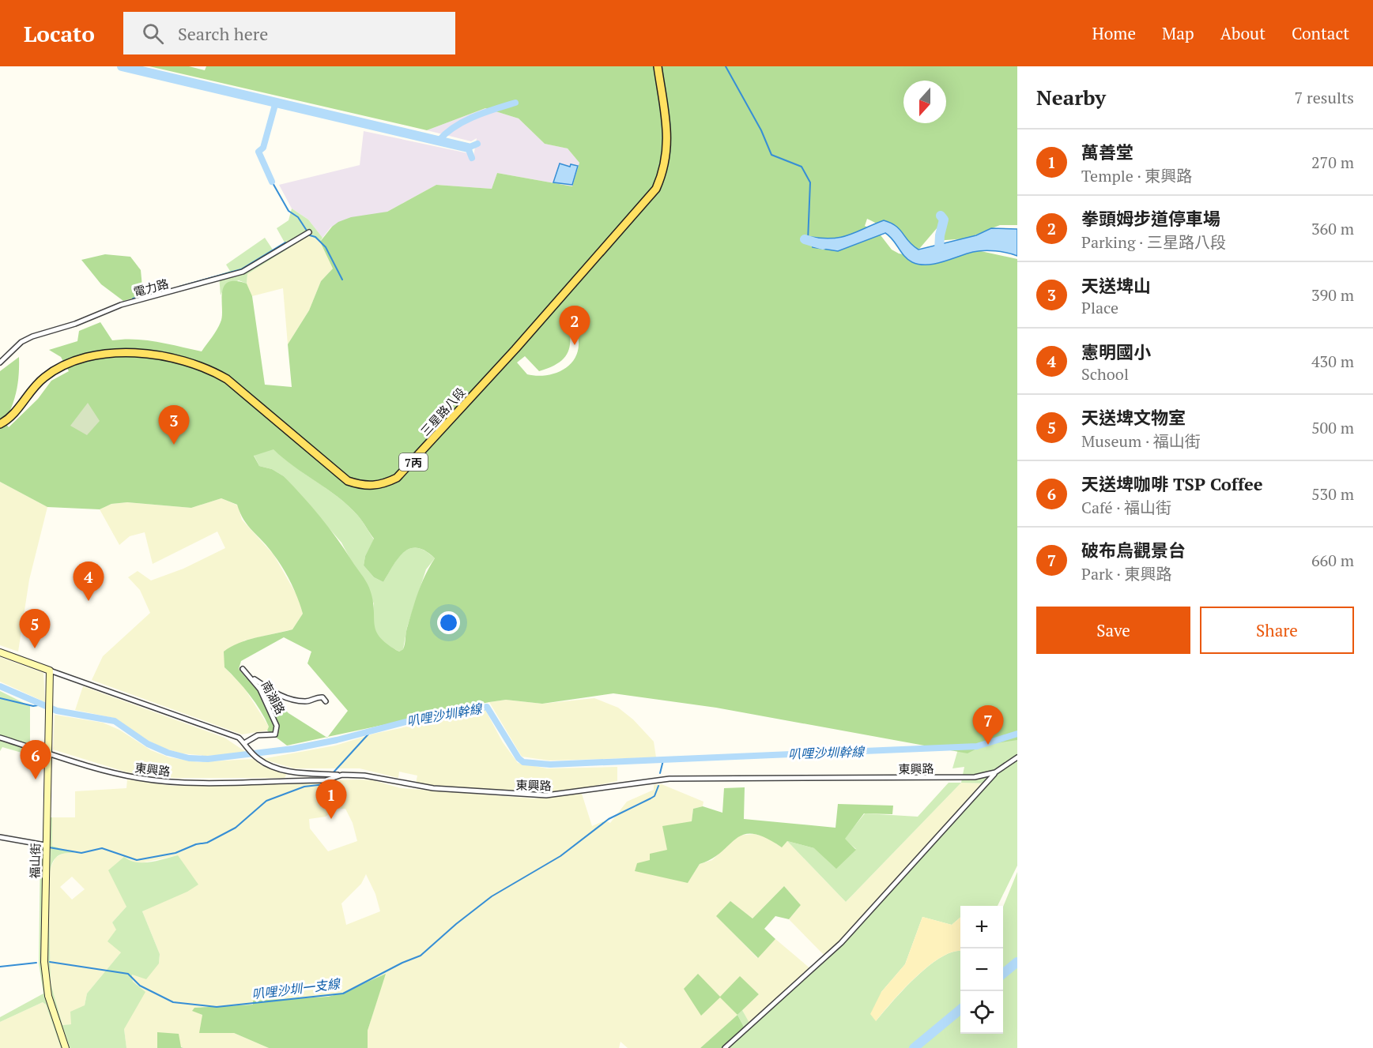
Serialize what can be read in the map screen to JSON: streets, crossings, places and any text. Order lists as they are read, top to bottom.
{
  "streets": {
    "main road": ["三星路八段", "7丙"],
    "street": [
      "電力路",
      "南湖路",
      "東興路",
      "福山街"
    ]
  },
  "crossings": [
    ["東興路", "福山街"]
  ],
  "water": ["叭哩沙圳幹線", "叭哩沙圳一支線"],
  "north": "bottom",
  "page": {
    "header": "Locato",
    "search": "Search here",
    "nav": [
      "Home",
      "Map",
      "About",
      "Contact"
    ],
    "heading": ["Nearby", "7 results"],
    "list": [
      {
        "mark": "1",
        "name": "萬善堂",
        "note": "Temple · 東興路",
        "value": "270 m"
      },
      {
        "mark": "2",
        "name": "拳頭姆步道停車場",
        "note": "Parking · 三星路八段",
        "value": "360 m"
      },
      {
        "mark": "3",
        "name": "天送埤山",
        "note": "Place",
        "value": "390 m"
      },
      {
        "mark": "4",
        "name": "憲明國小",
        "note": "School",
        "value": "430 m"
      },
      {
        "mark": "5",
        "name": "天送埤文物室",
        "note": "Museum · 福山街",
        "value": "500 m"
      },
      {
        "mark": "6",
        "name": "天送埤咖啡 TSP Coffee",
        "note": "Café · 福山街",
        "value": "530 m"
      },
      {
        "mark": "7",
        "name": "破布烏觀景台",
        "note": "Park · 東興路",
        "value": "660 m"
      }
    ],
    "pins": [
      "2",
      "3",
      "4",
      "5",
      "7",
      "6",
      "1"
    ],
    "buttons": ["Save", "Share"],
    "map_buttons": ["+", "−"]
  }
}
